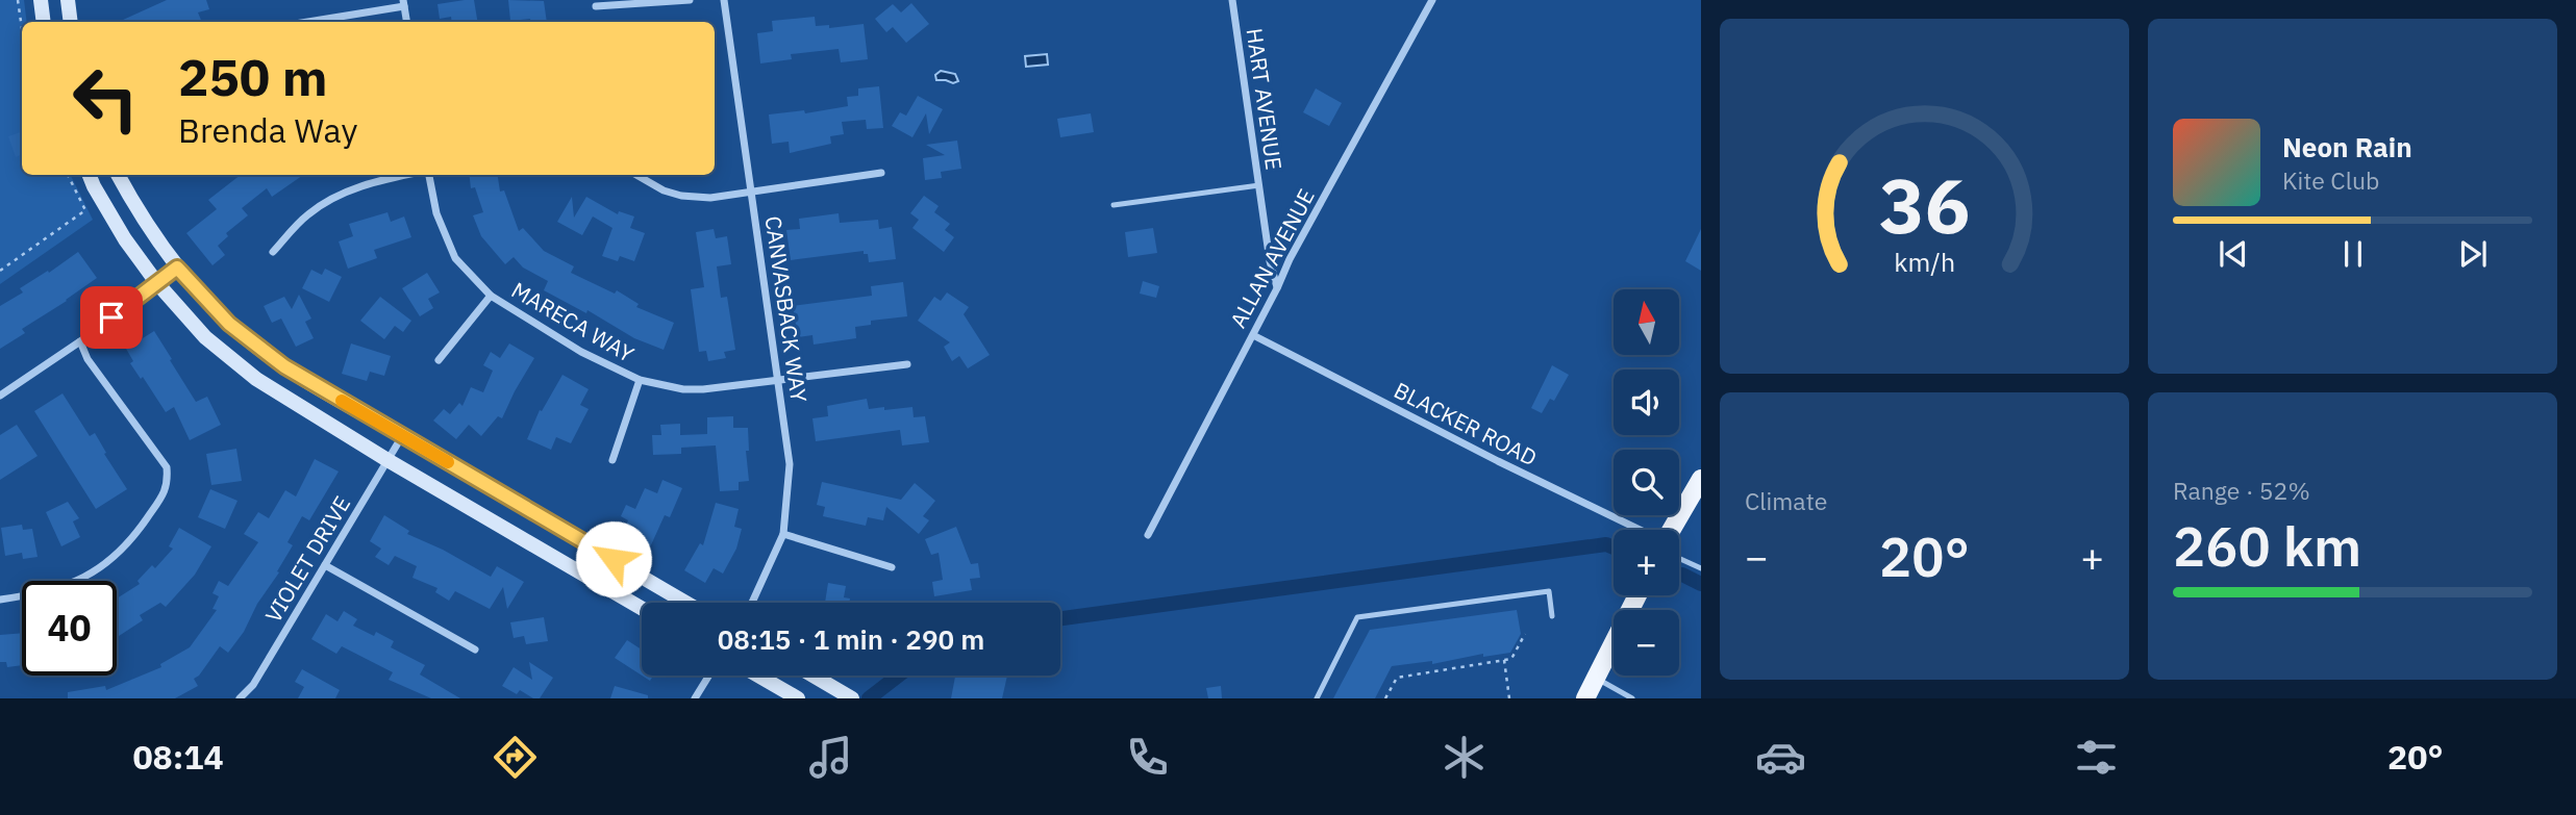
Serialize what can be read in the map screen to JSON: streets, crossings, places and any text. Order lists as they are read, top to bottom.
{
  "streets": {
    "street": [
      "HART AVENUE",
      "ALLAN AVENUE",
      "CANVASBACK WAY",
      "MARECA WAY",
      "BLACKER ROAD",
      "VIOLET DRIVE"
    ]
  },
  "crossings": [
    ["HART AVENUE", "ALLAN AVENUE"],
    ["ALLAN AVENUE", "BLACKER ROAD"],
    ["CANVASBACK WAY", "MARECA WAY"]
  ],
  "north": "top",
  "page": {
    "turn": ["250 m", "Brenda Way"],
    "song": ["Neon Rain", "Kite Club"],
    "map_buttons": ["+", "−"],
    "tile": [
      "Climate",
      ["Range · 52%", "260 km"]
    ],
    "heat": ["−", "20°", "+"],
    "limit": "40",
    "trip": "08:15 · 1 min · 290 m",
    "tabs": ["08:14", "20°"],
    "gauge": ["36", "km/h"]
  }
}
